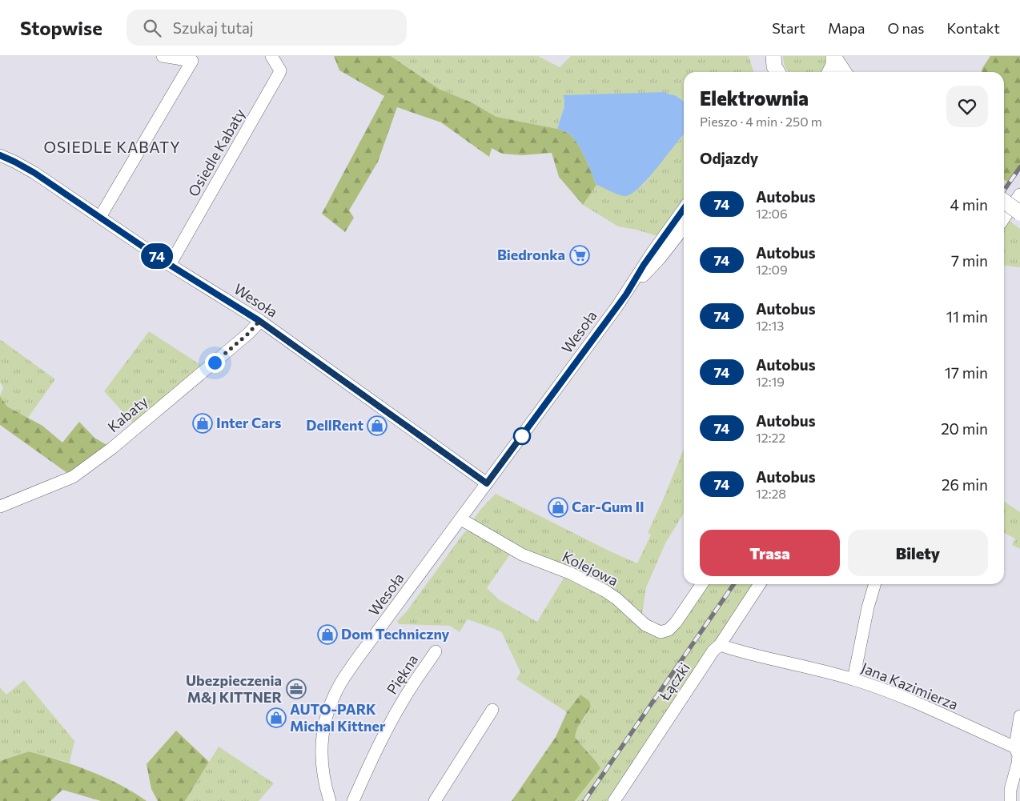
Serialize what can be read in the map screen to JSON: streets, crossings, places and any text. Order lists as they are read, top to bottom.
{
  "streets": {
    "street": [
      "Osiedle Kabaty",
      "Wesoła",
      "Kabaty",
      "Kolejowa",
      "Piękna",
      "Łączki",
      "Jana Kazimierza"
    ]
  },
  "crossings": [
    ["Osiedle Kabaty", "Wesoła"],
    ["Wesoła", "Kabaty"],
    ["Wesoła", "Kolejowa"],
    ["Łączki", "Jana Kazimierza"]
  ],
  "districts": ["OSIEDLE KABATY"],
  "places": {
    "supermarket": ["Biedronka"],
    "shop": [
      "Inter Cars",
      "DellRent",
      "Car-Gum II",
      "Dom Techniczny",
      "AUTO-PARK Michal Kittner"
    ],
    "office": ["Ubezpieczenia M&J KITTNER"]
  },
  "lines": ["bus line 74"],
  "page": {
    "header": "Stopwise",
    "search": "Szukaj tutaj",
    "nav": [
      "Start",
      "Mapa",
      "O nas",
      "Kontakt"
    ],
    "on_map": "74",
    "heading": [
      ["Elektrownia", "Pieszo · 4 min · 250 m"],
      "Odjazdy"
    ],
    "list": [
      {
        "mark": "74",
        "name": "Autobus",
        "note": "12:06",
        "value": "4 min"
      },
      {
        "mark": "74",
        "name": "Autobus",
        "note": "12:09",
        "value": "7 min"
      },
      {
        "mark": "74",
        "name": "Autobus",
        "note": "12:13",
        "value": "11 min"
      },
      {
        "mark": "74",
        "name": "Autobus",
        "note": "12:19",
        "value": "17 min"
      },
      {
        "mark": "74",
        "name": "Autobus",
        "note": "12:22",
        "value": "20 min"
      },
      {
        "mark": "74",
        "name": "Autobus",
        "note": "12:28",
        "value": "26 min"
      }
    ],
    "buttons": ["Trasa", "Bilety"]
  }
}
